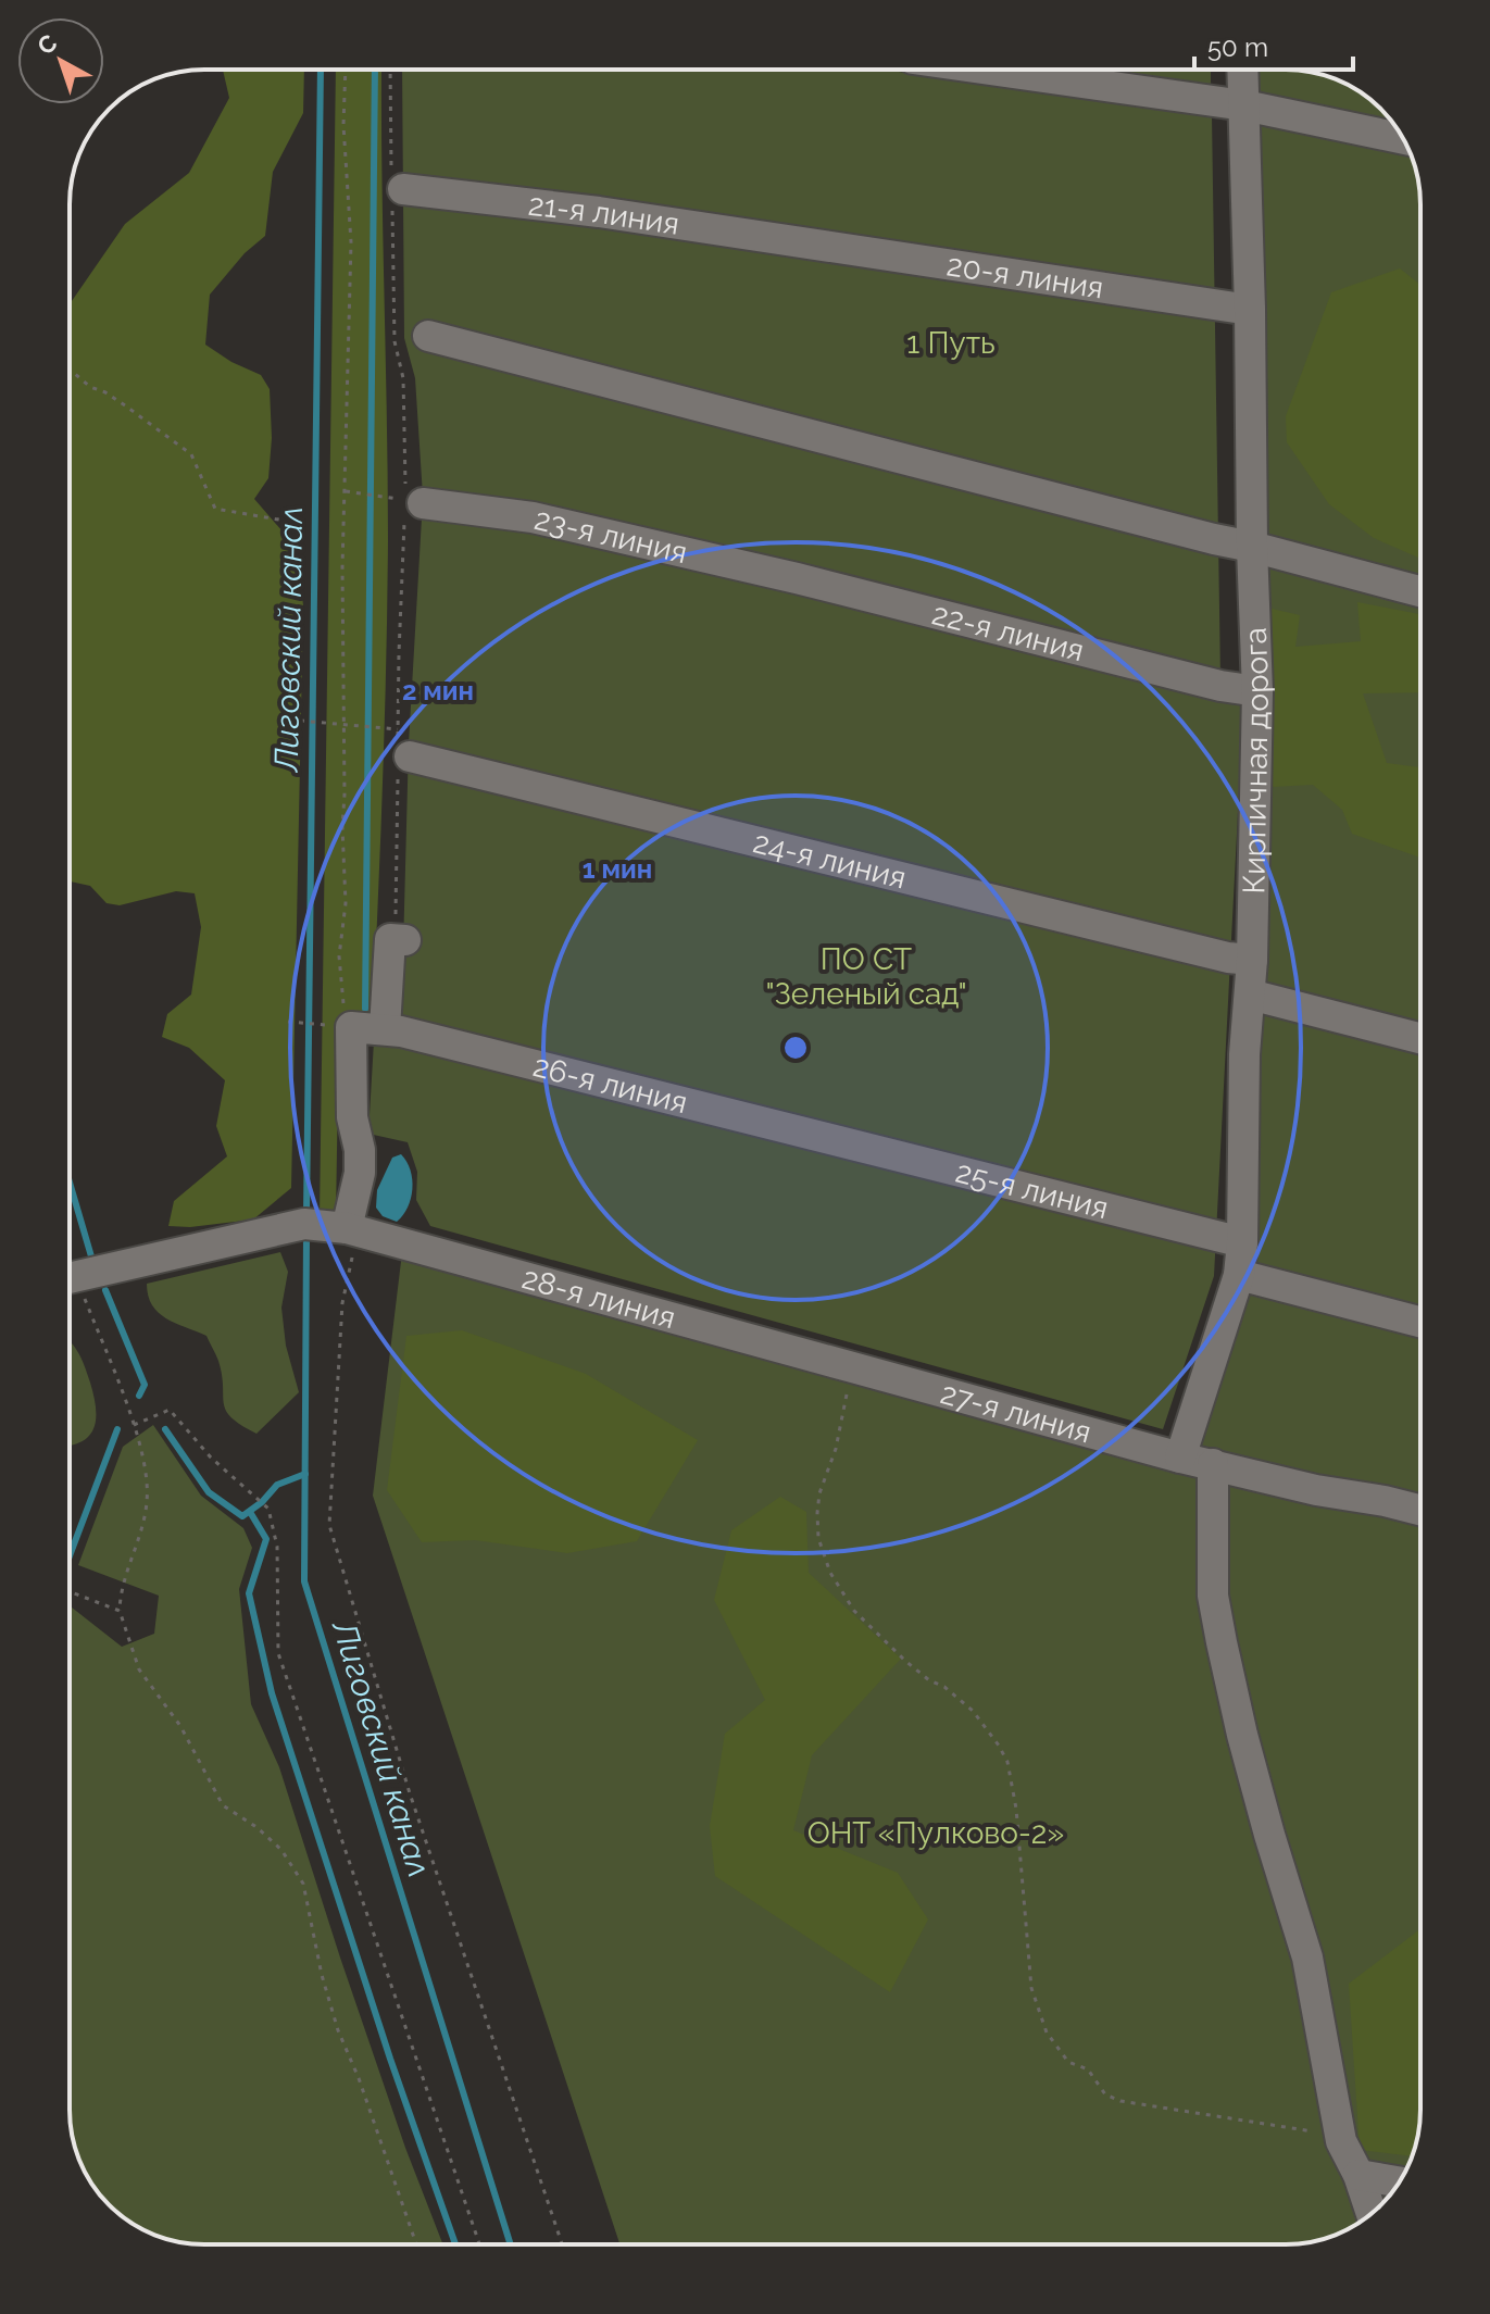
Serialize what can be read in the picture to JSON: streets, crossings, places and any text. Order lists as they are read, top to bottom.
{
  "streets": {
    "street": [
      "21-я линия",
      "20-я линия",
      "23-я линия",
      "22-я линия",
      "Кирпичная дорога",
      "24-я линия",
      "26-я линия",
      "25-я линия",
      "28-я линия",
      "27-я линия"
    ]
  },
  "crossings": [
    ["21-я линия", "20-я линия"],
    ["20-я линия", "Кирпичная дорога"],
    ["23-я линия", "22-я линия"],
    ["22-я линия", "Кирпичная дорога"],
    ["Кирпичная дорога", "24-я линия"],
    ["Кирпичная дорога", "25-я линия"],
    ["Кирпичная дорога", "27-я линия"],
    ["26-я линия", "25-я линия"],
    ["28-я линия", "27-я линия"]
  ],
  "water": ["Лиговский канал"],
  "parks": ["1 Путь", "ПО СТ \"Зеленый сад\"", "ОНТ «Пулково-2»"],
  "scale_bar": "50 m",
  "north": "top left",
  "rings": ["2 мин", "1 мин"]
}
